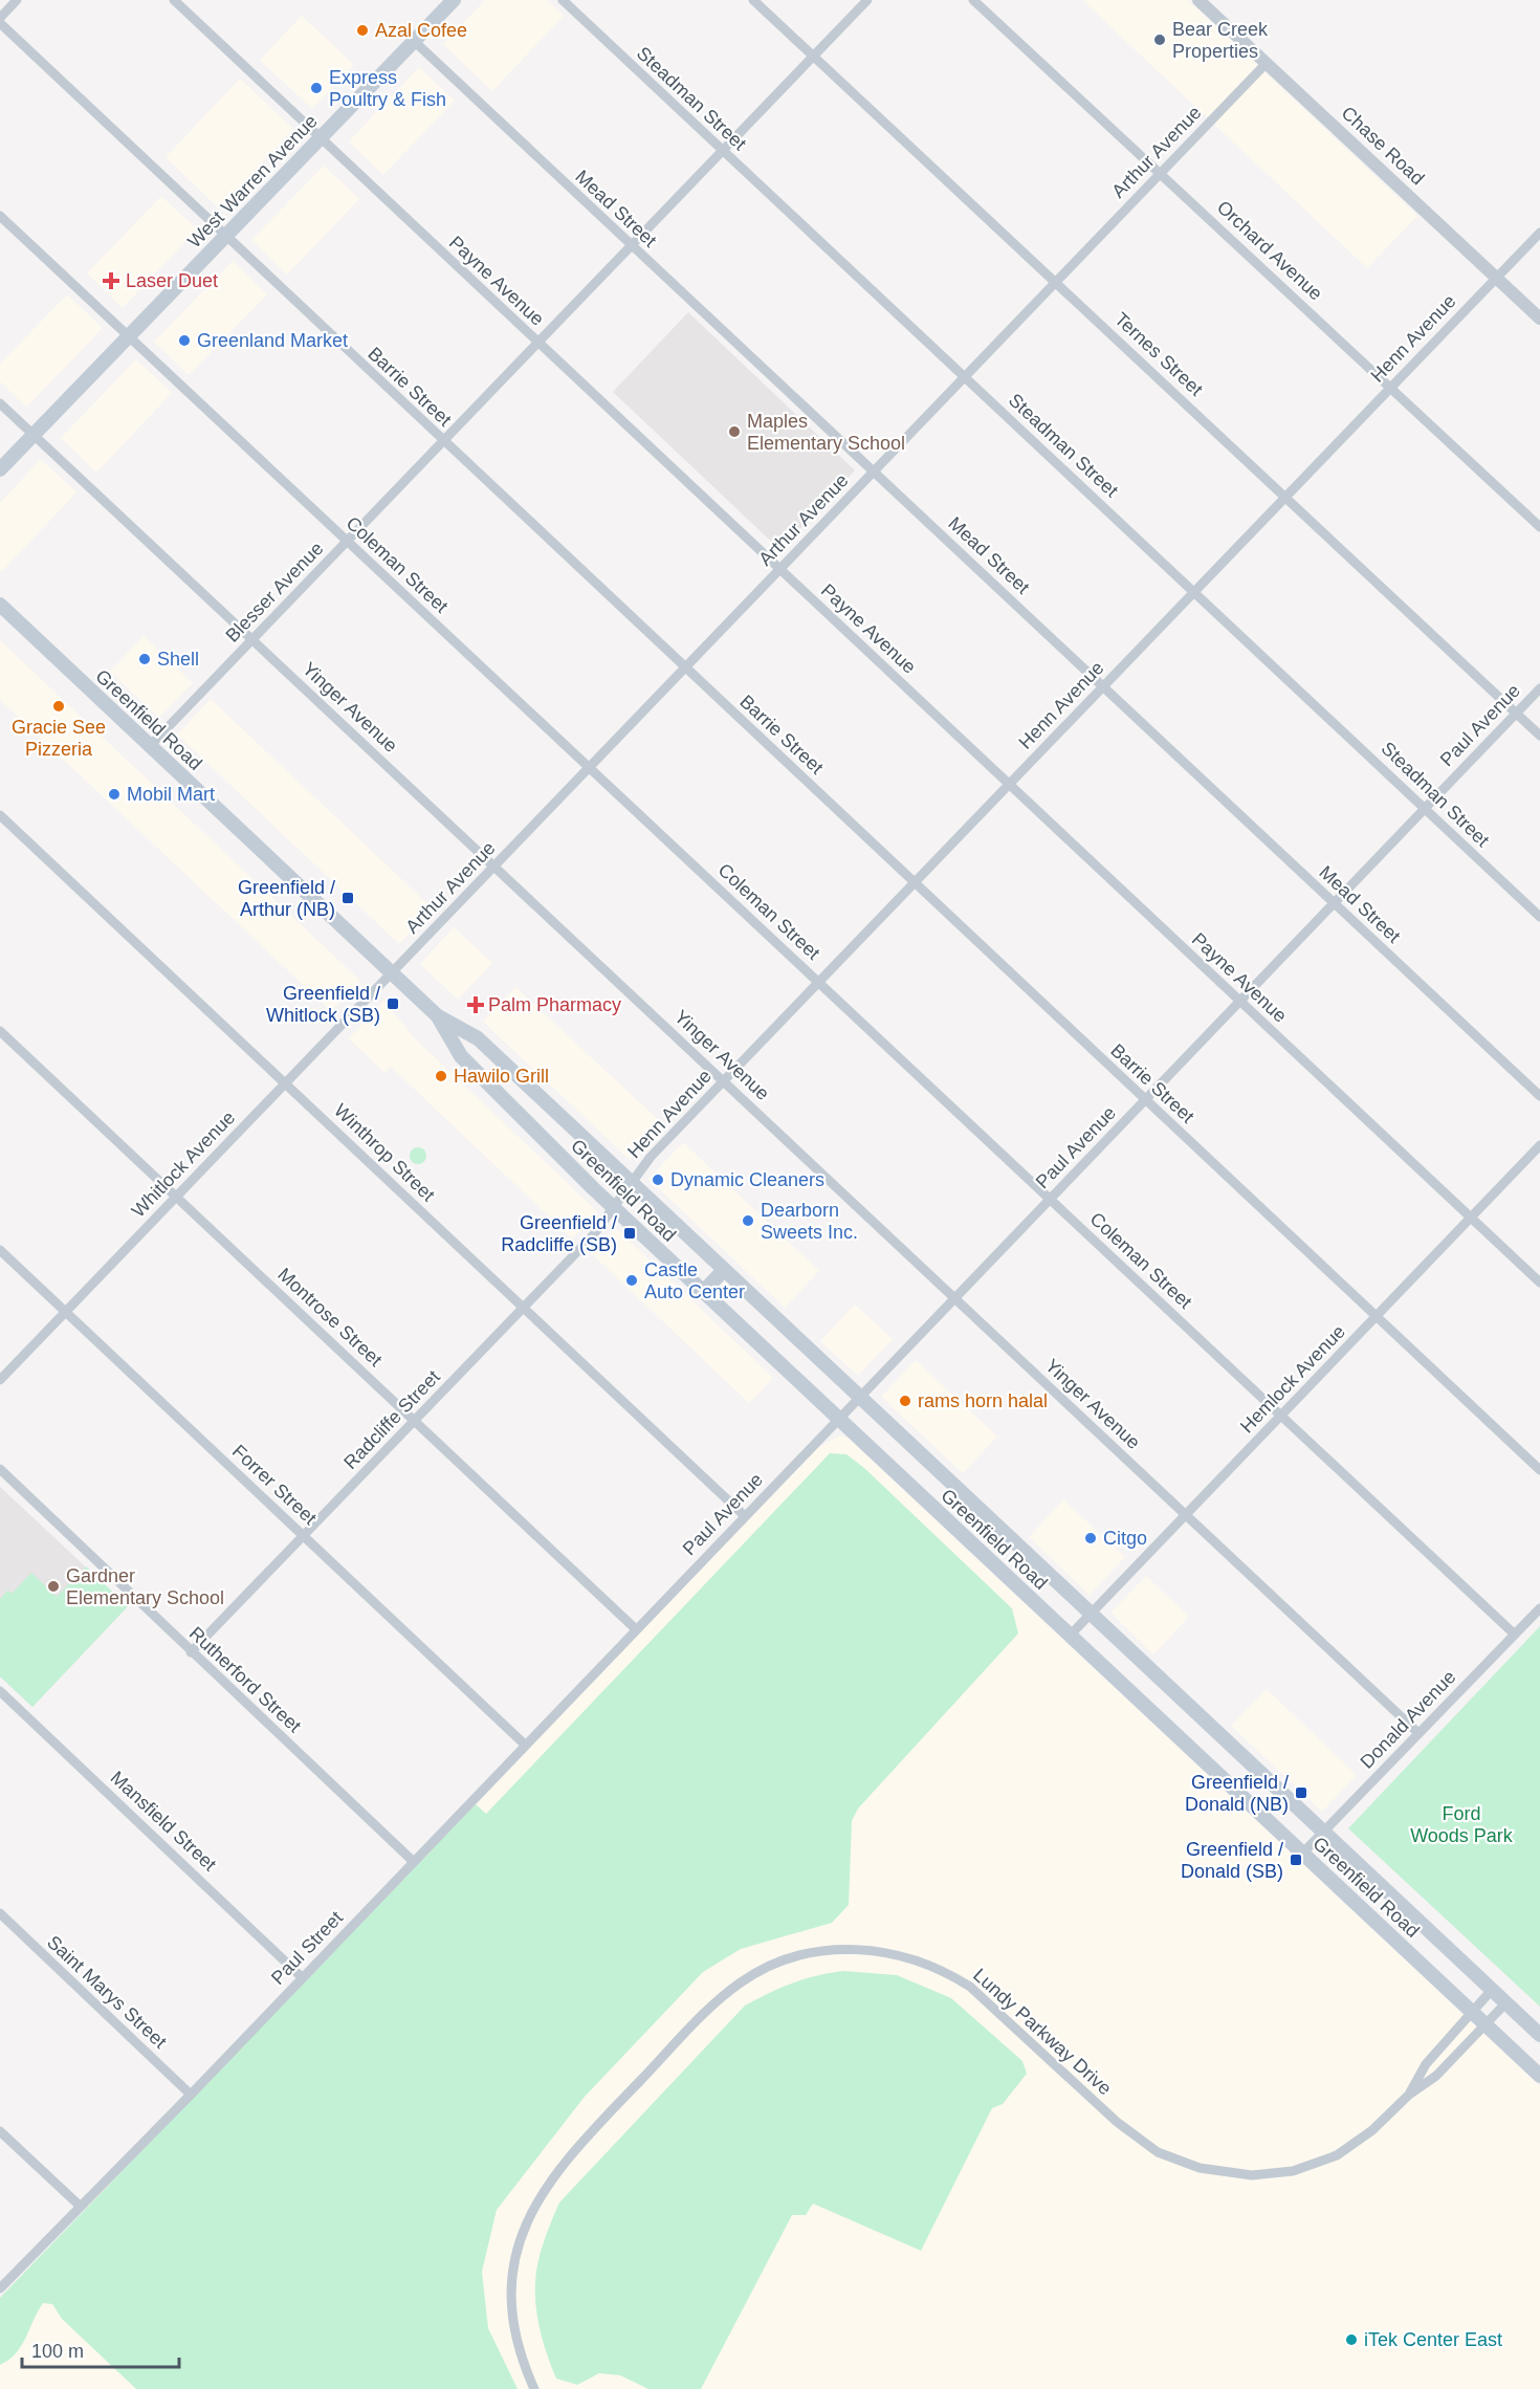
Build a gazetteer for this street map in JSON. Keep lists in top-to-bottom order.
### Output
{
  "streets": {
    "main road": ["West Warren Avenue", "Greenfield Road"],
    "street": [
      "Steadman Street",
      "Chase Road",
      "Arthur Avenue",
      "Mead Street",
      "Orchard Avenue",
      "Payne Avenue",
      "Henn Avenue",
      "Ternes Street",
      "Barrie Street",
      "Coleman Street",
      "Blesser Avenue",
      "Yinger Avenue",
      "Paul Avenue",
      "Winthrop Street",
      "Whitlock Avenue",
      "Montrose Street",
      "Hemlock Avenue",
      "Radcliffe Street",
      "Forrer Street",
      "Rutherford Street",
      "Donald Avenue",
      "Mansfield Street",
      "Paul Street",
      "Saint Marys Street",
      "Lundy Parkway Drive"
    ]
  },
  "crossings": [
    ["Steadman Street", "Arthur Avenue"],
    ["Steadman Street", "Henn Avenue"],
    ["Steadman Street", "Blesser Avenue"],
    ["Steadman Street", "Paul Avenue"],
    ["Chase Road", "Arthur Avenue"],
    ["Chase Road", "Henn Avenue"],
    ["Arthur Avenue", "Mead Street"],
    ["Arthur Avenue", "Orchard Avenue"],
    ["Arthur Avenue", "Payne Avenue"],
    ["Arthur Avenue", "Ternes Street"],
    ["Arthur Avenue", "Barrie Street"],
    ["Arthur Avenue", "Coleman Street"],
    ["Arthur Avenue", "Yinger Avenue"],
    ["Arthur Avenue", "Greenfield Road"],
    ["Arthur Avenue", "Whitlock Avenue"],
    ["West Warren Avenue", "Mead Street"],
    ["West Warren Avenue", "Payne Avenue"],
    ["West Warren Avenue", "Barrie Street"],
    ["West Warren Avenue", "Coleman Street"],
    ["West Warren Avenue", "Yinger Avenue"],
    ["Mead Street", "Henn Avenue"],
    ["Mead Street", "Blesser Avenue"],
    ["Mead Street", "Paul Avenue"],
    ["Orchard Avenue", "Henn Avenue"],
    ["Payne Avenue", "Henn Avenue"],
    ["Payne Avenue", "Blesser Avenue"],
    ["Payne Avenue", "Paul Avenue"],
    ["Payne Avenue", "Hemlock Avenue"],
    ["Henn Avenue", "Ternes Street"],
    ["Henn Avenue", "Barrie Street"],
    ["Henn Avenue", "Coleman Street"],
    ["Henn Avenue", "Yinger Avenue"],
    ["Henn Avenue", "Greenfield Road"],
    ["Henn Avenue", "Radcliffe Street"],
    ["Ternes Street", "Blesser Avenue"],
    ["Ternes Street", "Paul Avenue"],
    ["Barrie Street", "Blesser Avenue"],
    ["Barrie Street", "Paul Avenue"],
    ["Barrie Street", "Hemlock Avenue"],
    ["Coleman Street", "Blesser Avenue"],
    ["Coleman Street", "Paul Avenue"],
    ["Coleman Street", "Hemlock Avenue"],
    ["Coleman Street", "Donald Avenue"],
    ["Blesser Avenue", "Yinger Avenue"],
    ["Blesser Avenue", "Greenfield Road"],
    ["Yinger Avenue", "Paul Avenue"],
    ["Yinger Avenue", "Hemlock Avenue"],
    ["Yinger Avenue", "Donald Avenue"],
    ["Greenfield Road", "Paul Avenue"],
    ["Greenfield Road", "Whitlock Avenue"],
    ["Greenfield Road", "Hemlock Avenue"],
    ["Greenfield Road", "Radcliffe Street"],
    ["Greenfield Road", "Donald Avenue"],
    ["Greenfield Road", "Lundy Parkway Drive"],
    ["Paul Avenue", "Winthrop Street"],
    ["Paul Avenue", "Montrose Street"],
    ["Paul Avenue", "Paul Street"],
    ["Winthrop Street", "Whitlock Avenue"],
    ["Winthrop Street", "Radcliffe Street"],
    ["Whitlock Avenue", "Montrose Street"],
    ["Whitlock Avenue", "Forrer Street"],
    ["Montrose Street", "Radcliffe Street"],
    ["Montrose Street", "Paul Street"],
    ["Radcliffe Street", "Forrer Street"],
    ["Radcliffe Street", "Rutherford Street"],
    ["Forrer Street", "Paul Street"],
    ["Rutherford Street", "Paul Street"],
    ["Mansfield Street", "Paul Street"],
    ["Paul Street", "Saint Marys Street"]
  ],
  "parks": ["Ford Woods Park"],
  "places": {
    "other": [
      "Azal Cofee",
      "Bear Creek Properties",
      "Express Poultry & Fish",
      "Greenland Market",
      "Maples Elementary School",
      "Shell",
      "Gracie See Pizzeria",
      "Mobil Mart",
      "Hawilo Grill",
      "Dynamic Cleaners",
      "Dearborn Sweets Inc.",
      "Castle Auto Center",
      "rams horn halal",
      "Citgo",
      "Gardner Elementary School",
      "iTek Center East"
    ],
    "health": ["Laser Duet", "Palm Pharmacy"],
    "transit": [
      "Greenfield / Arthur (NB)",
      "Greenfield / Whitlock (SB)",
      "Greenfield / Radcliffe (SB)",
      "Greenfield / Donald (NB)",
      "Greenfield / Donald (SB)"
    ]
  },
  "scale_bar": "100 m"
}
